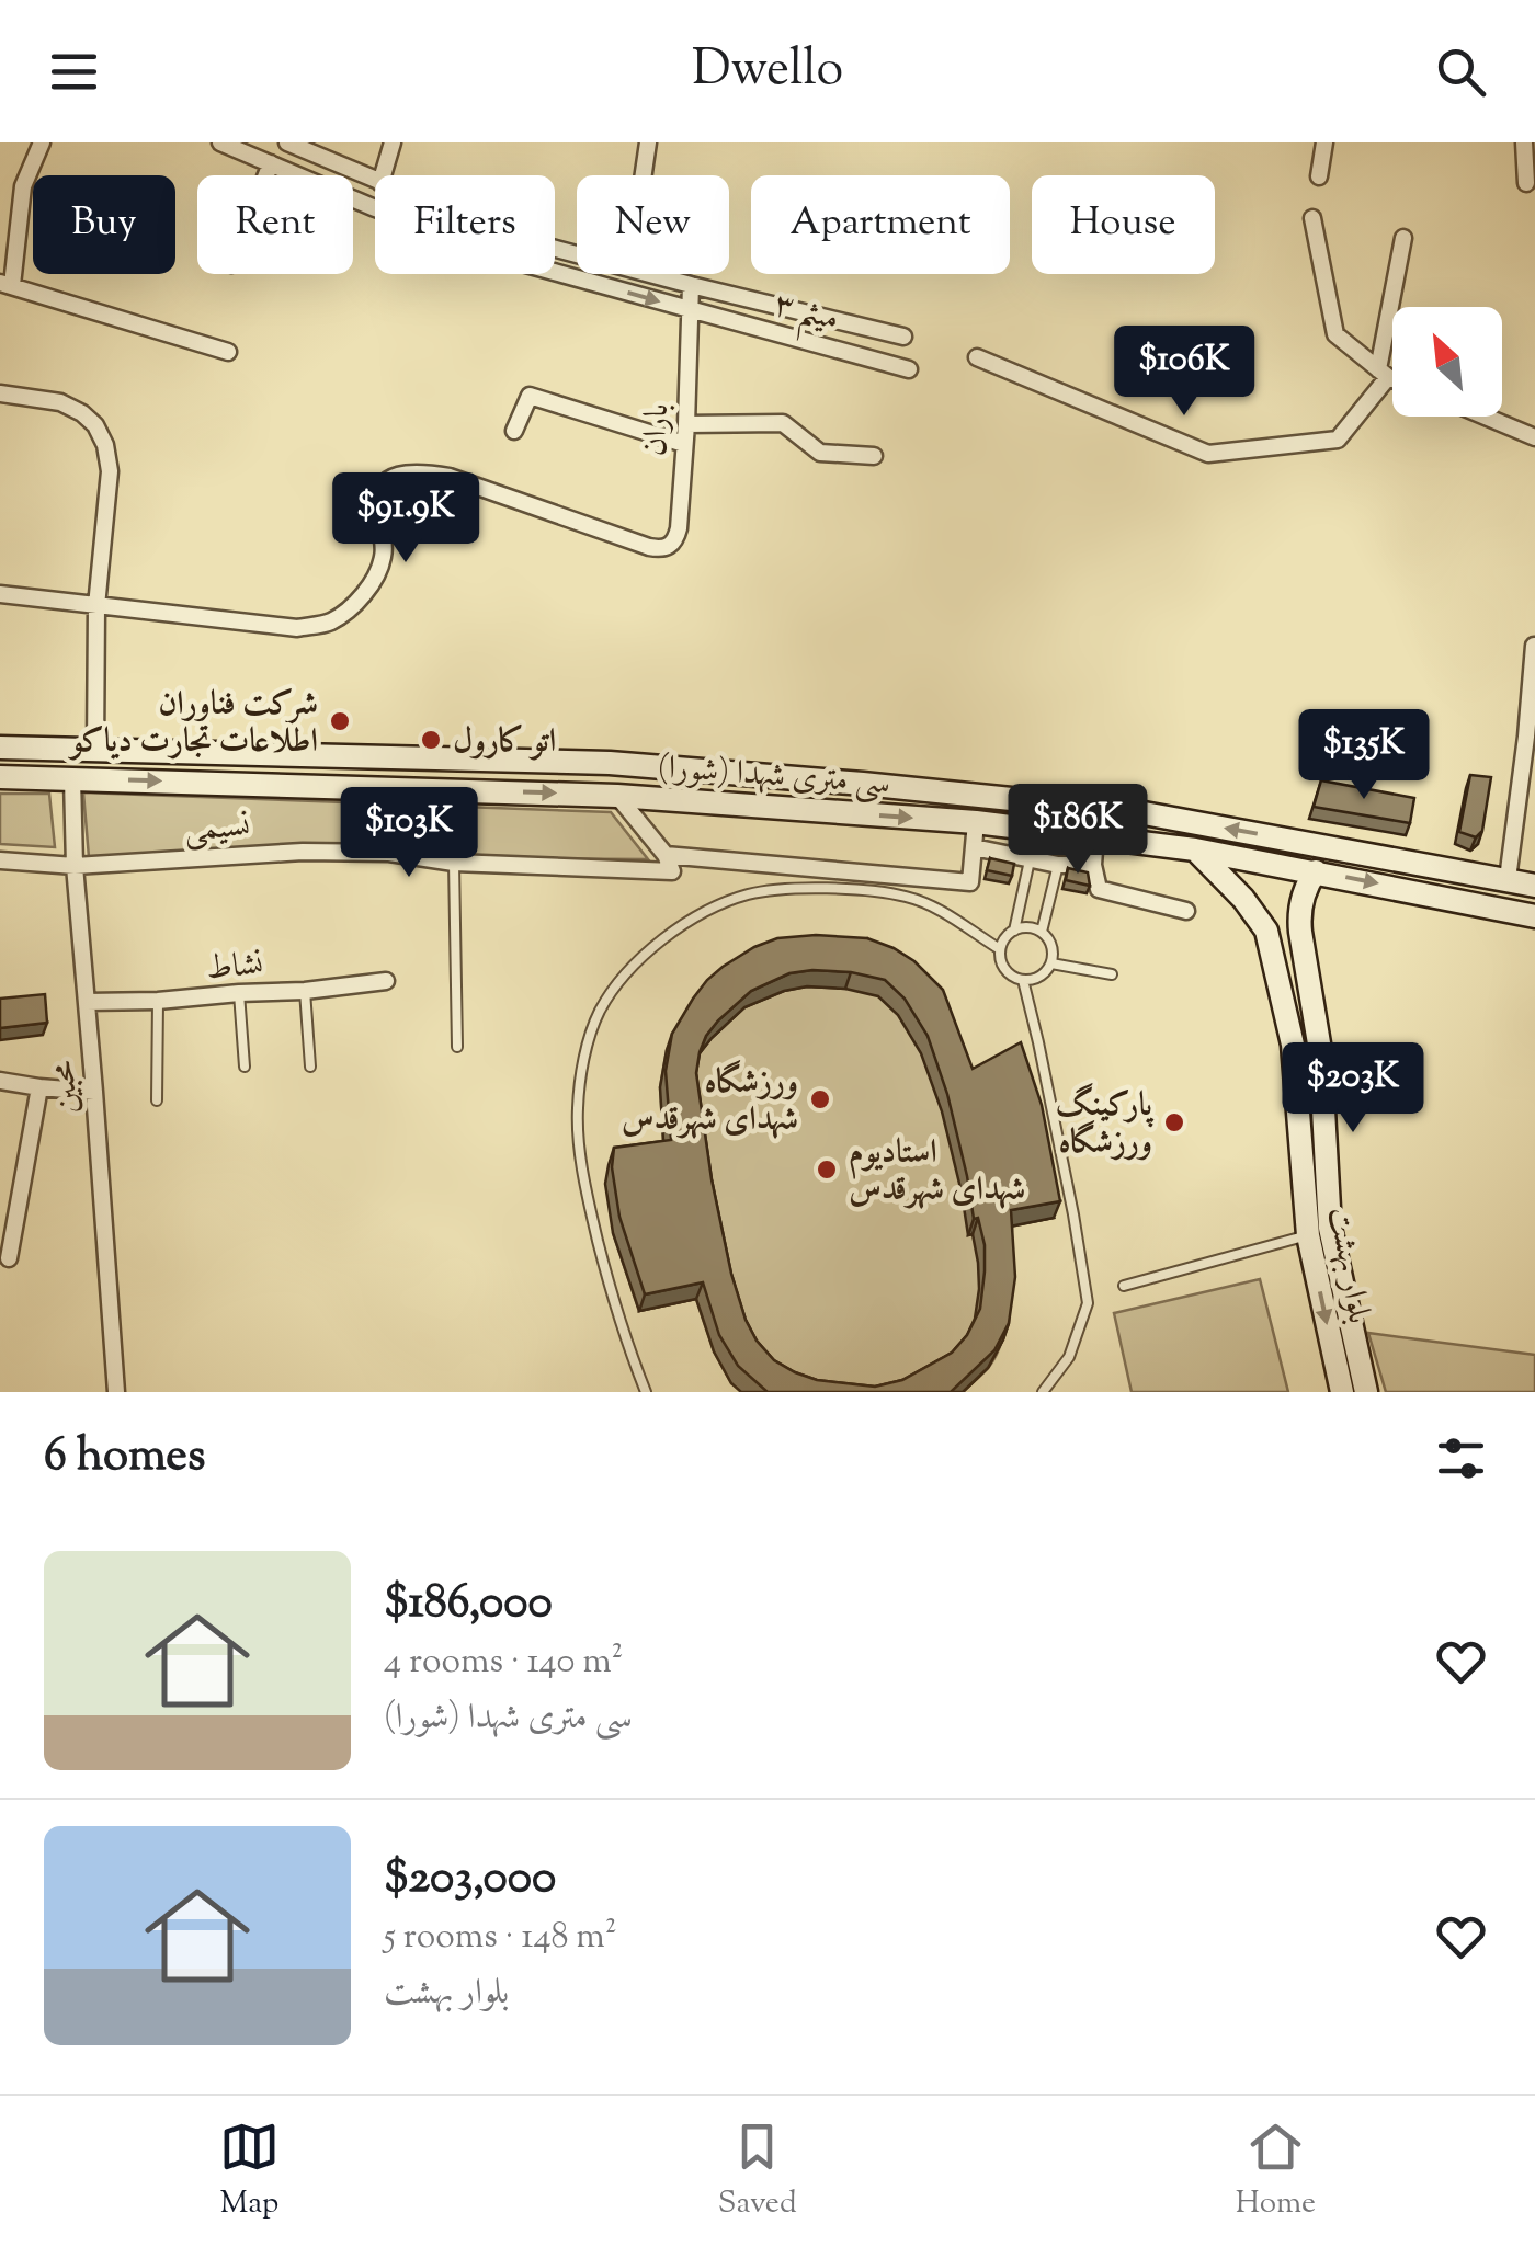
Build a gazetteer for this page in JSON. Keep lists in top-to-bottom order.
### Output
{
  "streets": {
    "main road": ["سی متری شهدا (شورا)", "بلوار بهشت"],
    "street": [
      "میثم ۳",
      "باران",
      "نسیمی",
      "نشاط",
      "محبین"
    ]
  },
  "crossings": [
    ["میثم ۳", "باران"],
    ["سی متری شهدا (شورا)", "محبین"],
    ["سی متری شهدا (شورا)", "بلوار بهشت"],
    ["نسیمی", "محبین"],
    ["نشاط", "محبین"]
  ],
  "places": [
    "شرکت فناوران اطلاعات تجارت دیاکو",
    "اتو کارول",
    "ورزشگاه شهدای شهرقدس",
    "پارکینگ ورزشگاه",
    "استادیوم شهدای شهرقدس"
  ],
  "north": "top left",
  "page": {
    "header": "Dwello",
    "chip": [
      "Buy",
      "Rent",
      "Filters",
      "New",
      "Apartment",
      "House"
    ],
    "price": [
      "$106K",
      "$91.9K",
      "$135K",
      "$186K",
      "$103K",
      "$203K"
    ],
    "heading": "6 homes",
    "list": [
      {
        "name": "$186,000",
        "note": "4 rooms · 140 m² · سی متری شهدا (شورا)"
      },
      {
        "name": "$203,000",
        "note": "5 rooms · 148 m² · بلوار بهشت"
      }
    ],
    "tabs": ["Map", "Saved", "Home"]
  }
}
